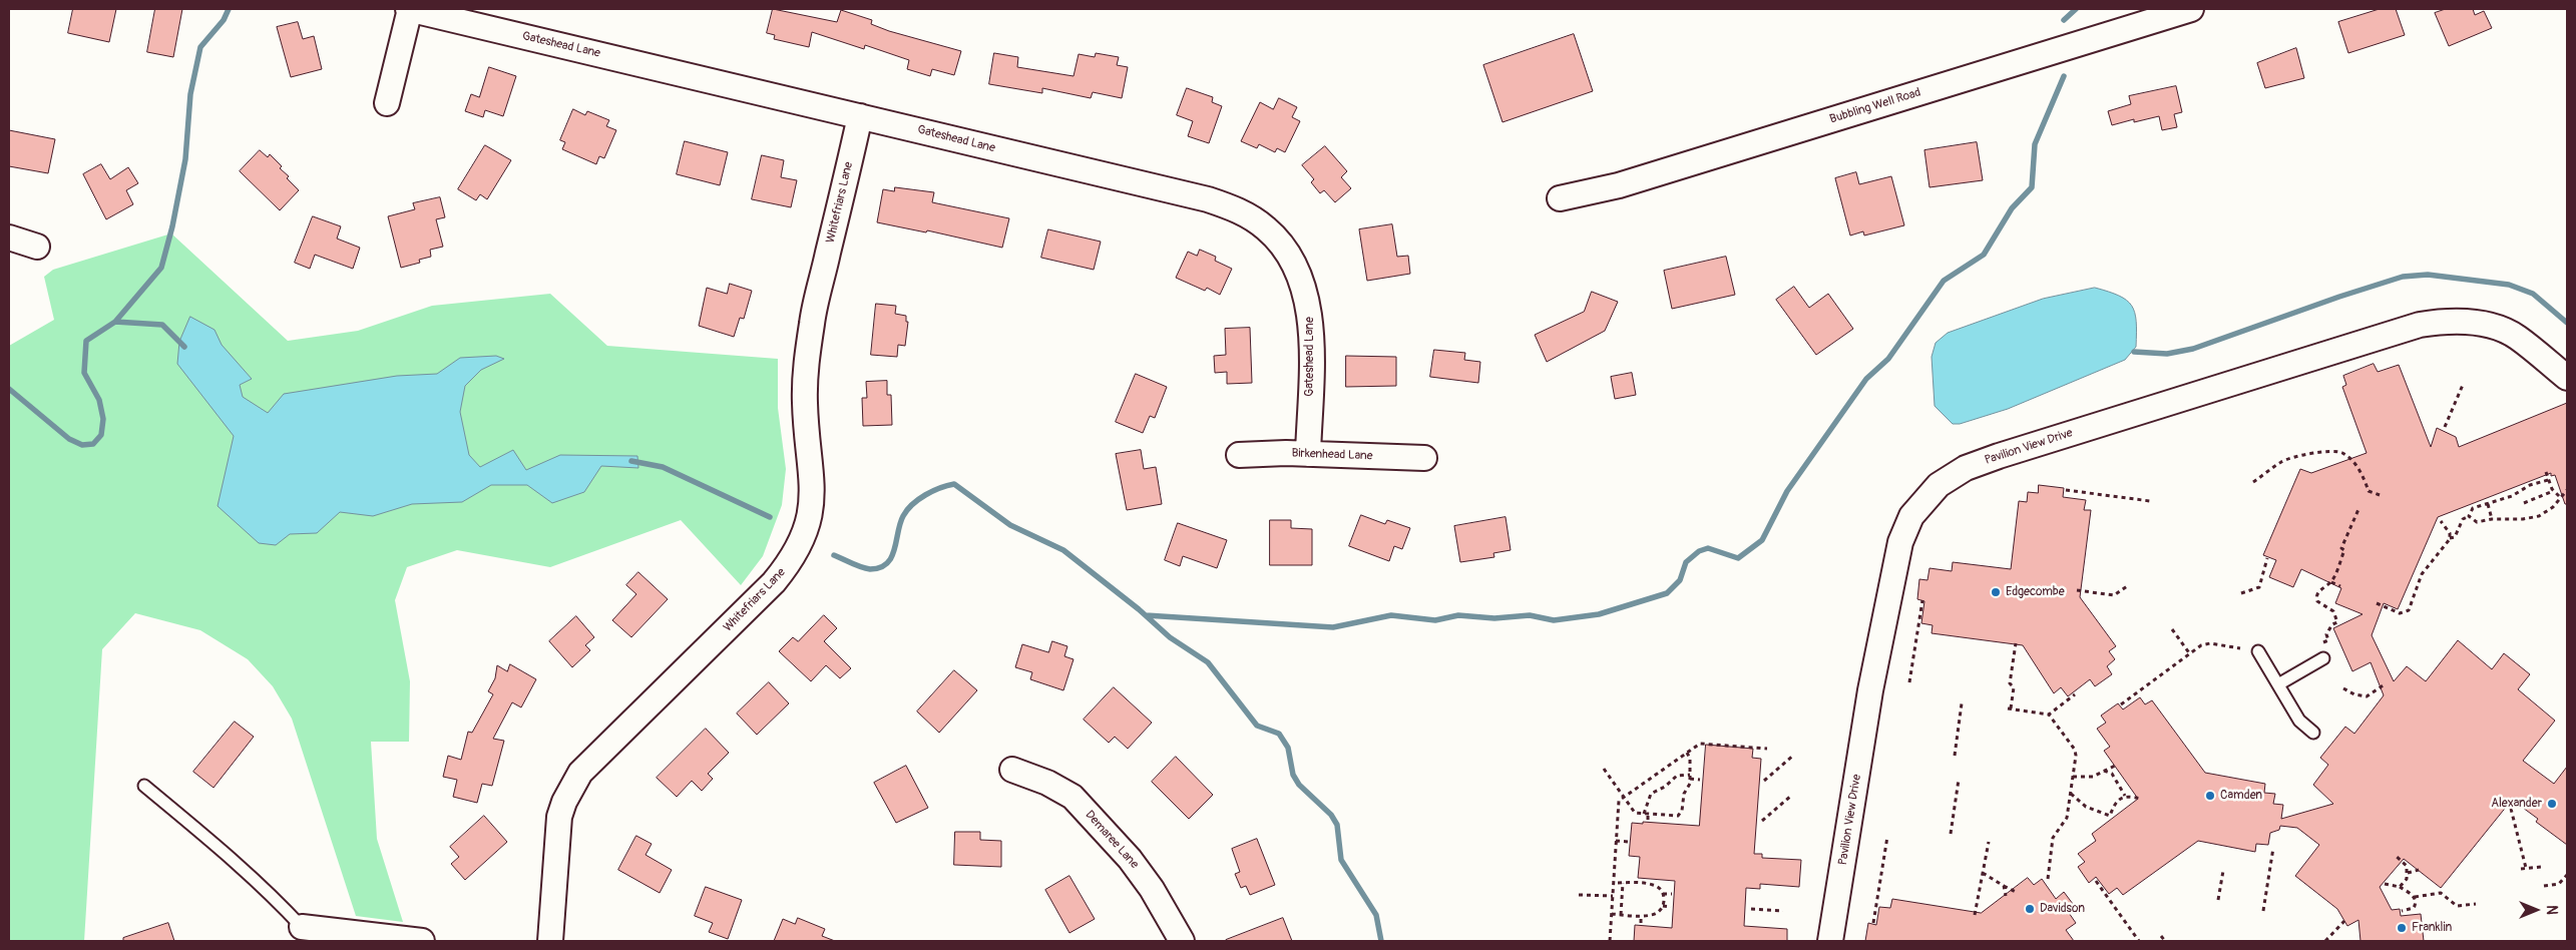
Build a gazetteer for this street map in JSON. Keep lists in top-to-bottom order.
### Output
{
  "streets": {
    "street": [
      "Gateshead Lane",
      "Bubbling Well Road",
      "Whitefriars Lane",
      "Pavilion View Drive",
      "Birkenhead Lane",
      "Demaree Lane"
    ]
  },
  "crossings": [
    ["Gateshead Lane", "Whitefriars Lane"],
    ["Gateshead Lane", "Birkenhead Lane"]
  ],
  "places": [
    "Edgecombe",
    "Camden",
    "Alexander",
    "Davidson",
    "Franklin"
  ],
  "north": "right"
}
